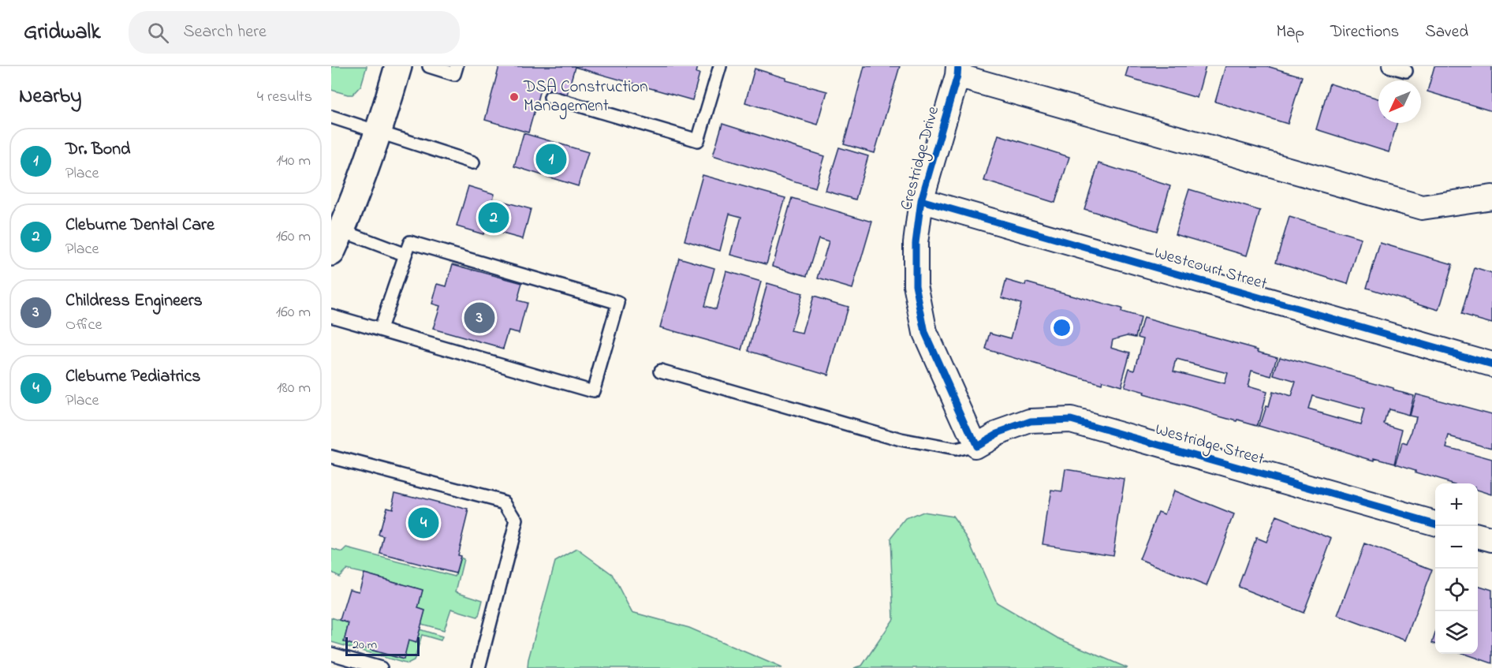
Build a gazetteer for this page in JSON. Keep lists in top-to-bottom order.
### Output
{
  "streets": {
    "street": ["Crestridge Drive", "Westcourt Street", "Westridge Street"]
  },
  "crossings": [
    ["Crestridge Drive", "Westcourt Street"],
    ["Crestridge Drive", "Westridge Street"]
  ],
  "places": ["DSA Construction Management"],
  "scale_bar": "20 m",
  "north": "bottom left",
  "page": {
    "header": "Gridwalk",
    "search": "Search here",
    "nav": ["Map", "Directions", "Saved"],
    "heading": ["Nearby", "4 results"],
    "list": [
      {
        "mark": "1",
        "name": "Dr. Bond",
        "note": "Place",
        "value": "140 m"
      },
      {
        "mark": "2",
        "name": "Cleburne Dental Care",
        "note": "Place",
        "value": "160 m"
      },
      {
        "mark": "3",
        "name": "Childress Engineers",
        "note": "Office",
        "value": "160 m"
      },
      {
        "mark": "4",
        "name": "Cleburne Pediatrics",
        "note": "Place",
        "value": "180 m"
      }
    ],
    "pins": [
      "1",
      "2",
      "3",
      "4"
    ],
    "map_buttons": ["+", "−"],
    "scale": "20 m"
  }
}
